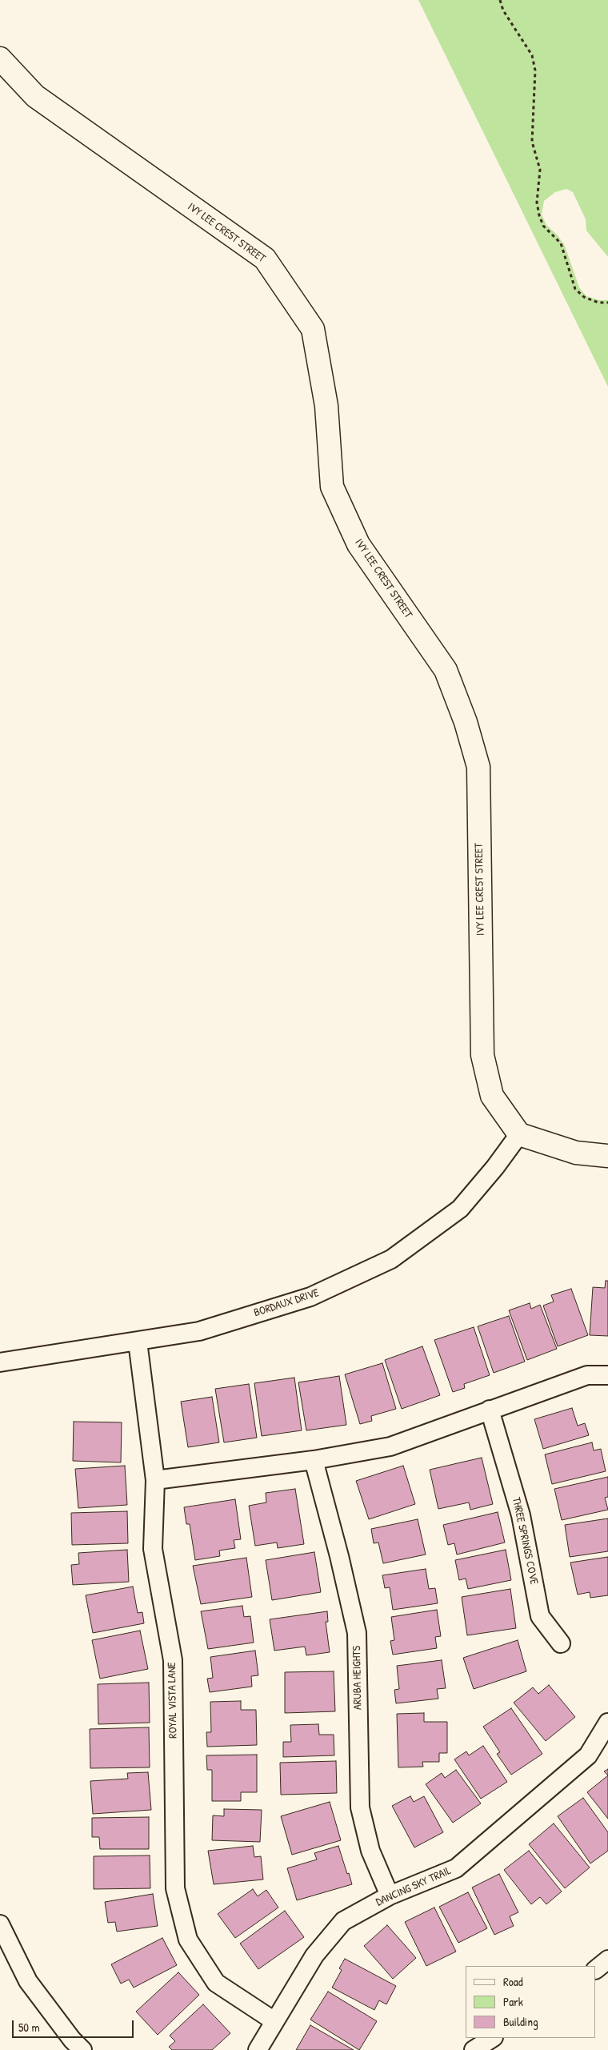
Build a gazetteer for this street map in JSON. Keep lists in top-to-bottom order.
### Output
{
  "streets": {
    "street": [
      "IVY LEE CREST STREET",
      "BORDAUX DRIVE",
      "THREE SPRINGS COVE",
      "ARUBA HEIGHTS",
      "ROYAL VISTA LANE",
      "DANCING SKY TRAIL"
    ]
  },
  "crossings": [
    ["IVY LEE CREST STREET", "BORDAUX DRIVE"],
    ["BORDAUX DRIVE", "ROYAL VISTA LANE"],
    ["ARUBA HEIGHTS", "DANCING SKY TRAIL"],
    ["ROYAL VISTA LANE", "DANCING SKY TRAIL"]
  ],
  "legend": ["Road", "Park", "Building"],
  "scale_bar": "50 m"
}
